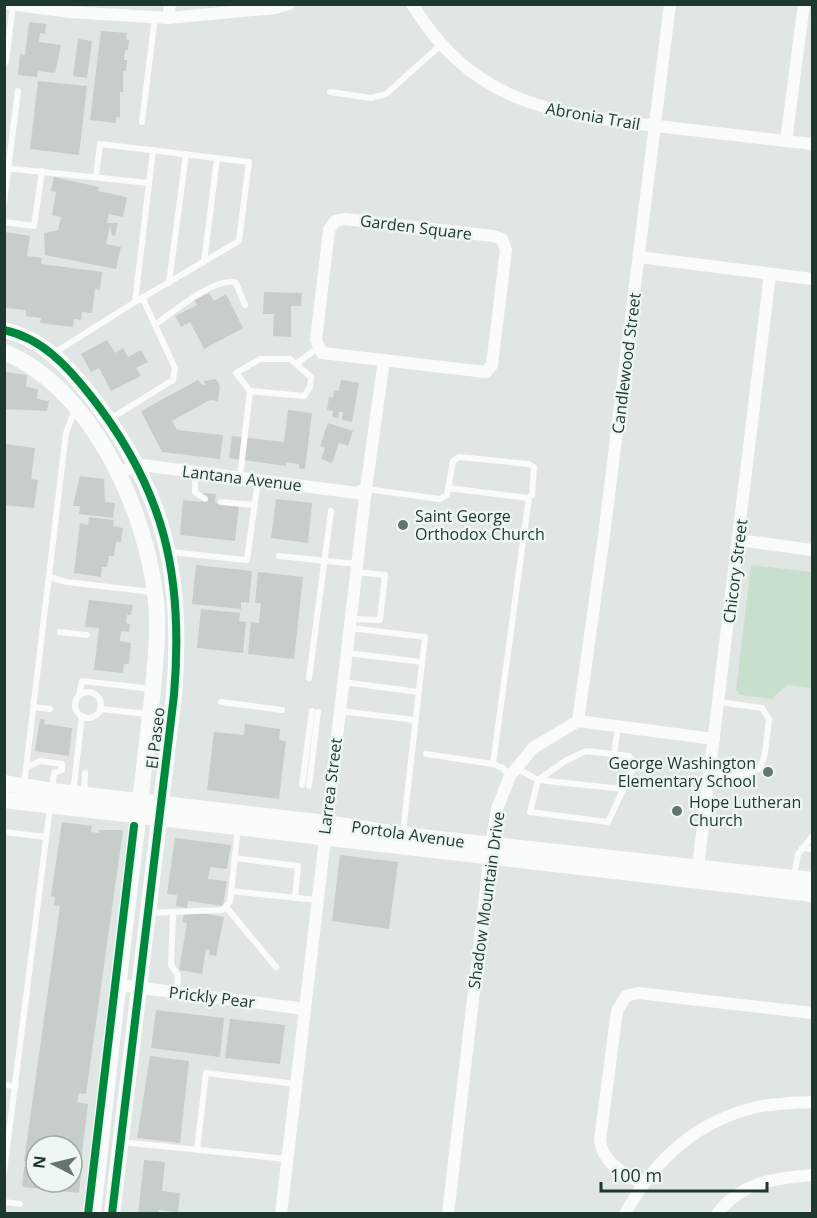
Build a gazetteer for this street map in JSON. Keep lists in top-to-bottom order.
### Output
{
  "streets": {
    "street": [
      "Abronia Trail",
      "Garden Square",
      "Candlewood Street",
      "Lantana Avenue",
      "Chicory Street",
      "El Paseo",
      "Larrea Street",
      "Portola Avenue",
      "Shadow Mountain Drive",
      "Prickly Pear"
    ]
  },
  "crossings": [
    ["Abronia Trail", "Candlewood Street"],
    ["Garden Square", "Larrea Street"],
    ["Candlewood Street", "Shadow Mountain Drive"],
    ["Lantana Avenue", "El Paseo"],
    ["Lantana Avenue", "Larrea Street"],
    ["Chicory Street", "Portola Avenue"],
    ["El Paseo", "Portola Avenue"],
    ["El Paseo", "Prickly Pear"],
    ["Larrea Street", "Portola Avenue"],
    ["Larrea Street", "Prickly Pear"],
    ["Portola Avenue", "Shadow Mountain Drive"]
  ],
  "places": ["Saint George Orthodox Church", "George Washington Elementary School", "Hope Lutheran Church"],
  "scale_bar": "100 m",
  "north": "left"
}
